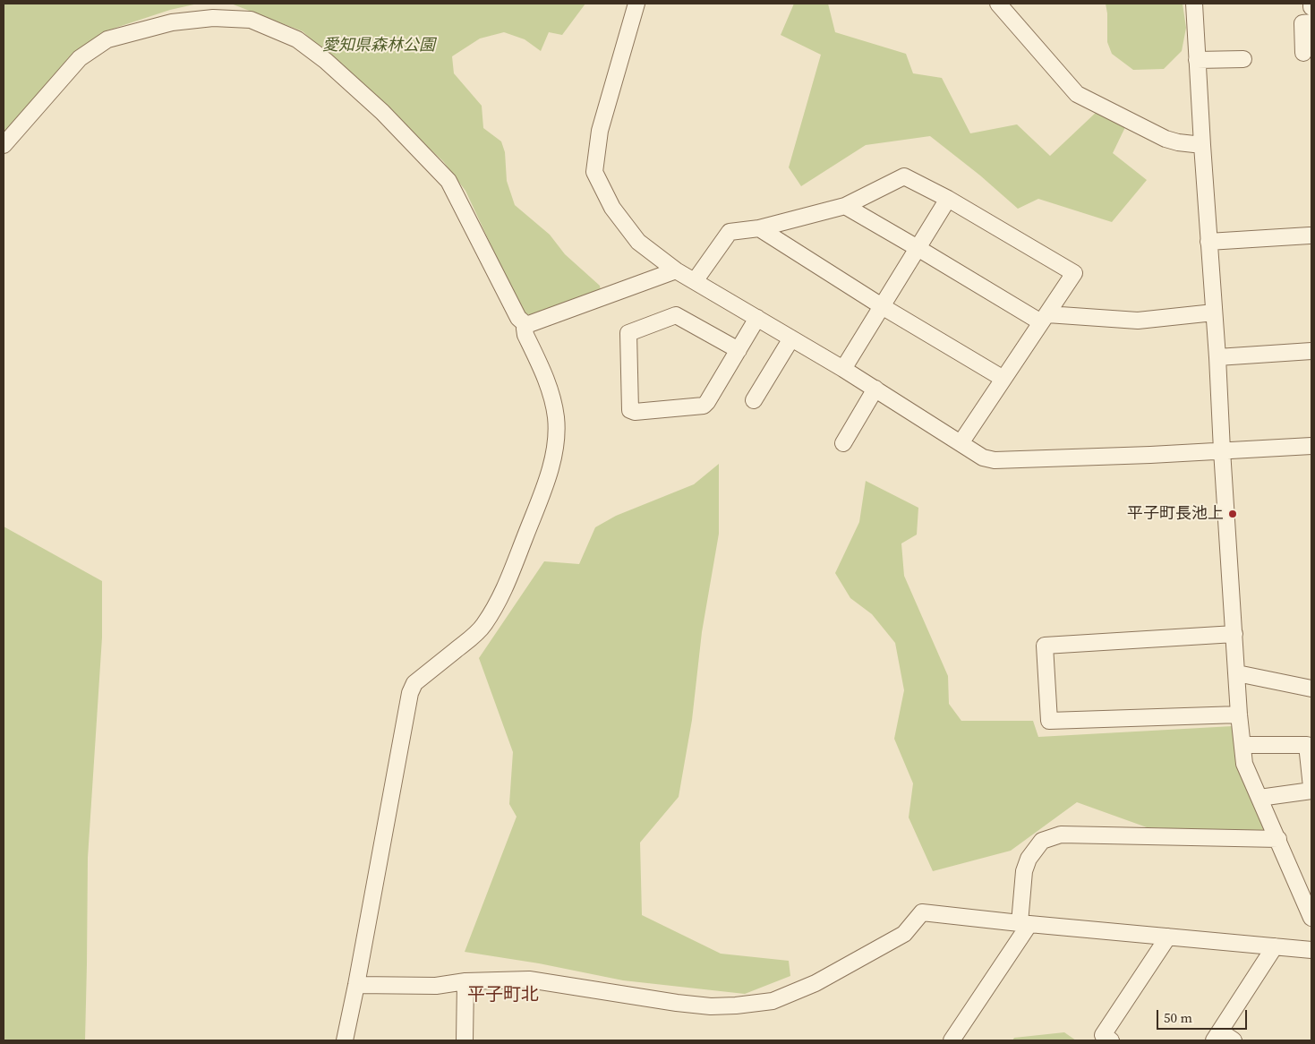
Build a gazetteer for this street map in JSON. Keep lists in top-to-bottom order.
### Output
{
  "districts": ["平子町北"],
  "parks": ["愛知県森林公園"],
  "places": ["平子町長池上"],
  "scale_bar": "50 m"
}
